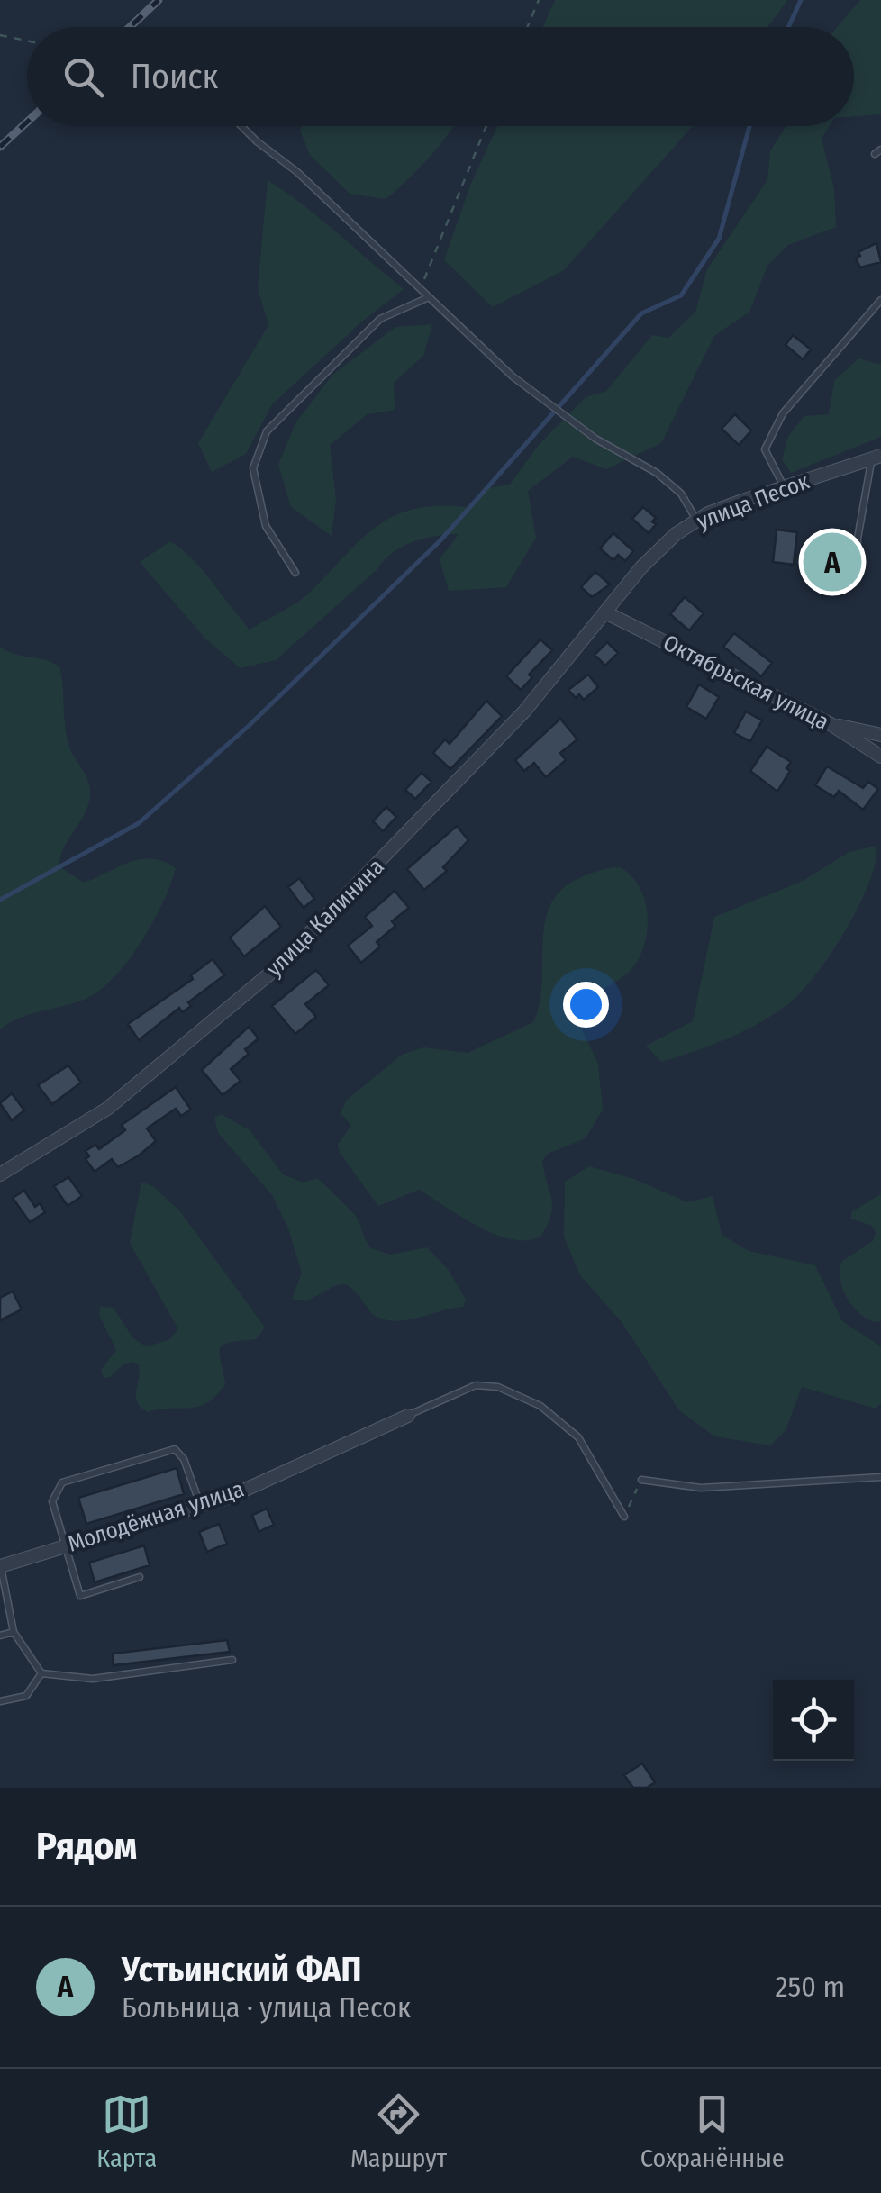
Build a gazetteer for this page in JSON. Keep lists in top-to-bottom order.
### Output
{
  "streets": {
    "street": [
      "улица Песок",
      "Октябрьская улица",
      "улица Калинина",
      "Молодёжная улица"
    ]
  },
  "crossings": [
    ["улица Песок", "Октябрьская улица"],
    ["улица Песок", "улица Калинина"],
    ["Октябрьская улица", "улица Калинина"]
  ],
  "page": {
    "search": "Поиск",
    "pins": "A",
    "heading": "Рядом",
    "list": [
      {
        "mark": "A",
        "name": "Устьинский ФАП",
        "note": "Больница · улица Песок",
        "value": "250 m"
      }
    ],
    "nav": ["Карта", "Маршрут", "Сохранённые"]
  }
}
